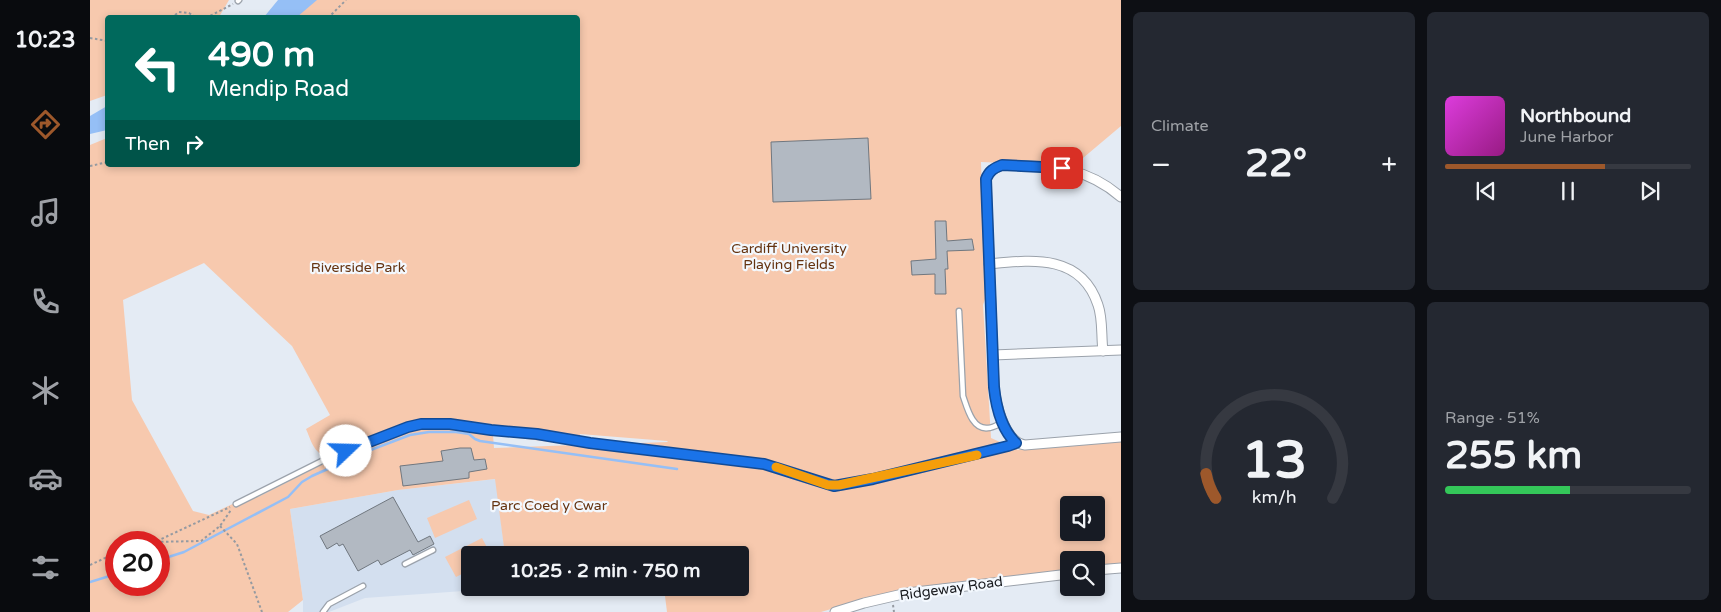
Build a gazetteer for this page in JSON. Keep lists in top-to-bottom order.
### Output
{
  "streets": {
    "street": ["Ridgeway Road"]
  },
  "parks": ["Cardiff University Playing Fields", "Riverside Park", "Parc Coed y Cwar"],
  "page": {
    "tabs": "10:23",
    "tile": [
      "Climate",
      ["Range · 51%", "255 km"]
    ],
    "turn": ["490 m", "Mendip Road"],
    "song": ["Northbound", "June Harbor"],
    "then": "Then",
    "heat": ["−", "22°", "+"],
    "limit": "20",
    "trip": "10:25 · 2 min · 750 m",
    "gauge": ["13", "km/h"]
  }
}
